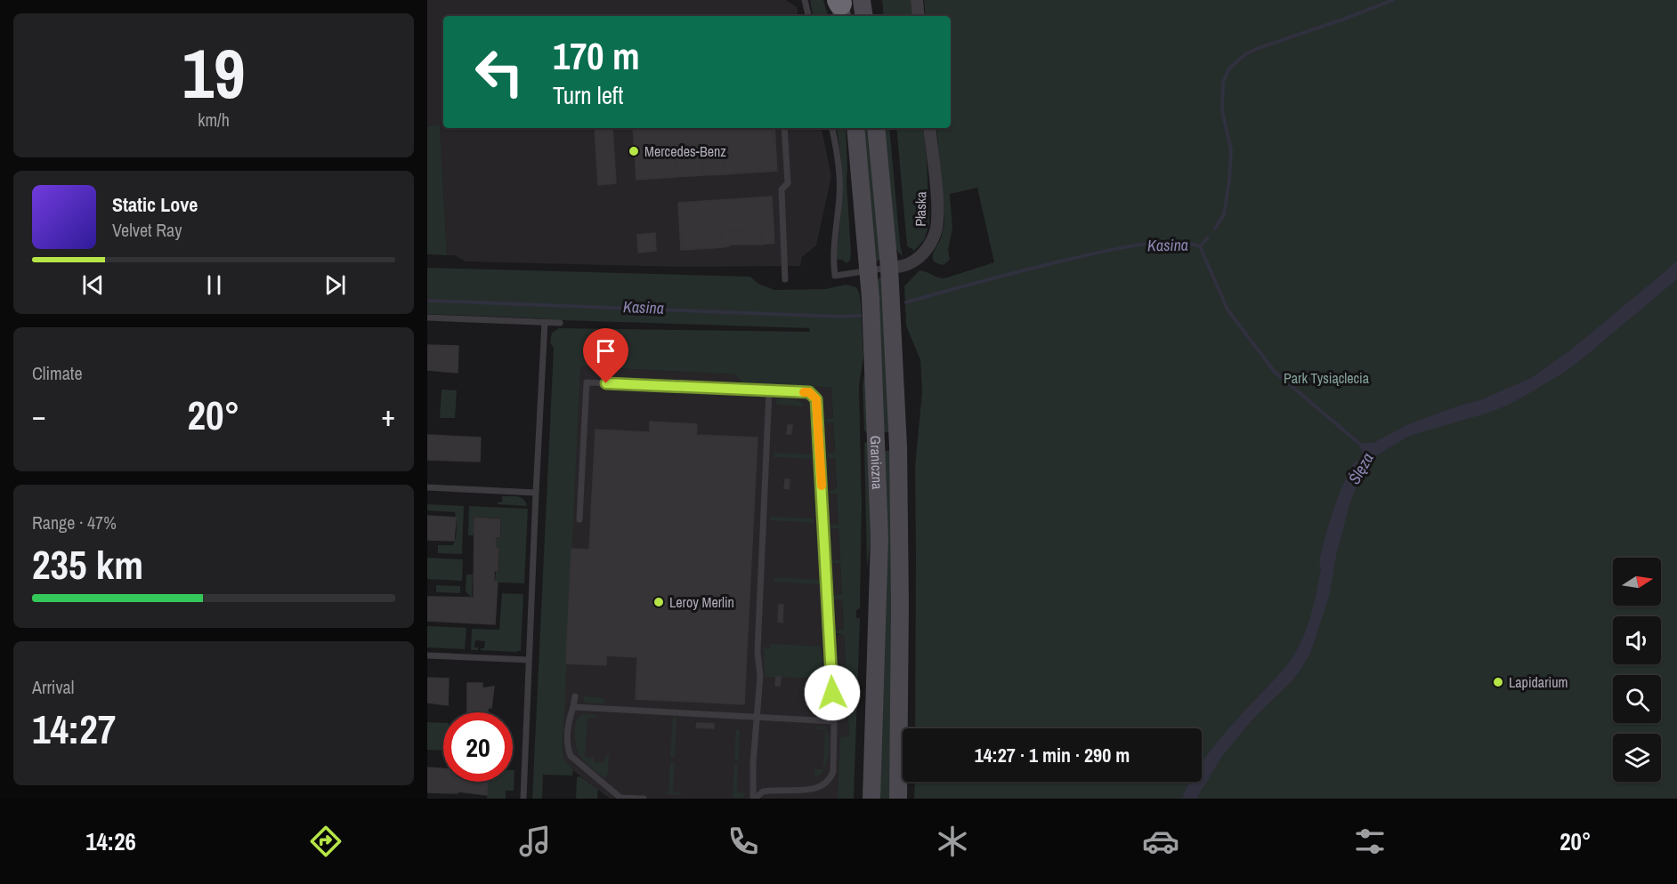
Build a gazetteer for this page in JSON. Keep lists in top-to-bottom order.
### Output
{
  "streets": {
    "main road": ["Graniczna"],
    "street": ["Płaska"]
  },
  "crossings": [
    ["Płaska", "Graniczna"]
  ],
  "water": ["Kasina", "Ślęza"],
  "parks": ["Park Tysiąclecia"],
  "places": ["Mercedes-Benz", "Leroy Merlin", "Lapidarium"],
  "north": "right",
  "page": {
    "tile": [
      ["19", "km/h"],
      "Climate",
      ["Range · 47%", "235 km"],
      ["Arrival", "14:27"]
    ],
    "turn": ["170 m", "Turn left"],
    "song": ["Static Love", "Velvet Ray"],
    "heat": ["−", "20°", "+"],
    "limit": "20",
    "trip": "14:27 · 1 min · 290 m",
    "tabs": ["14:26", "20°"]
  }
}
